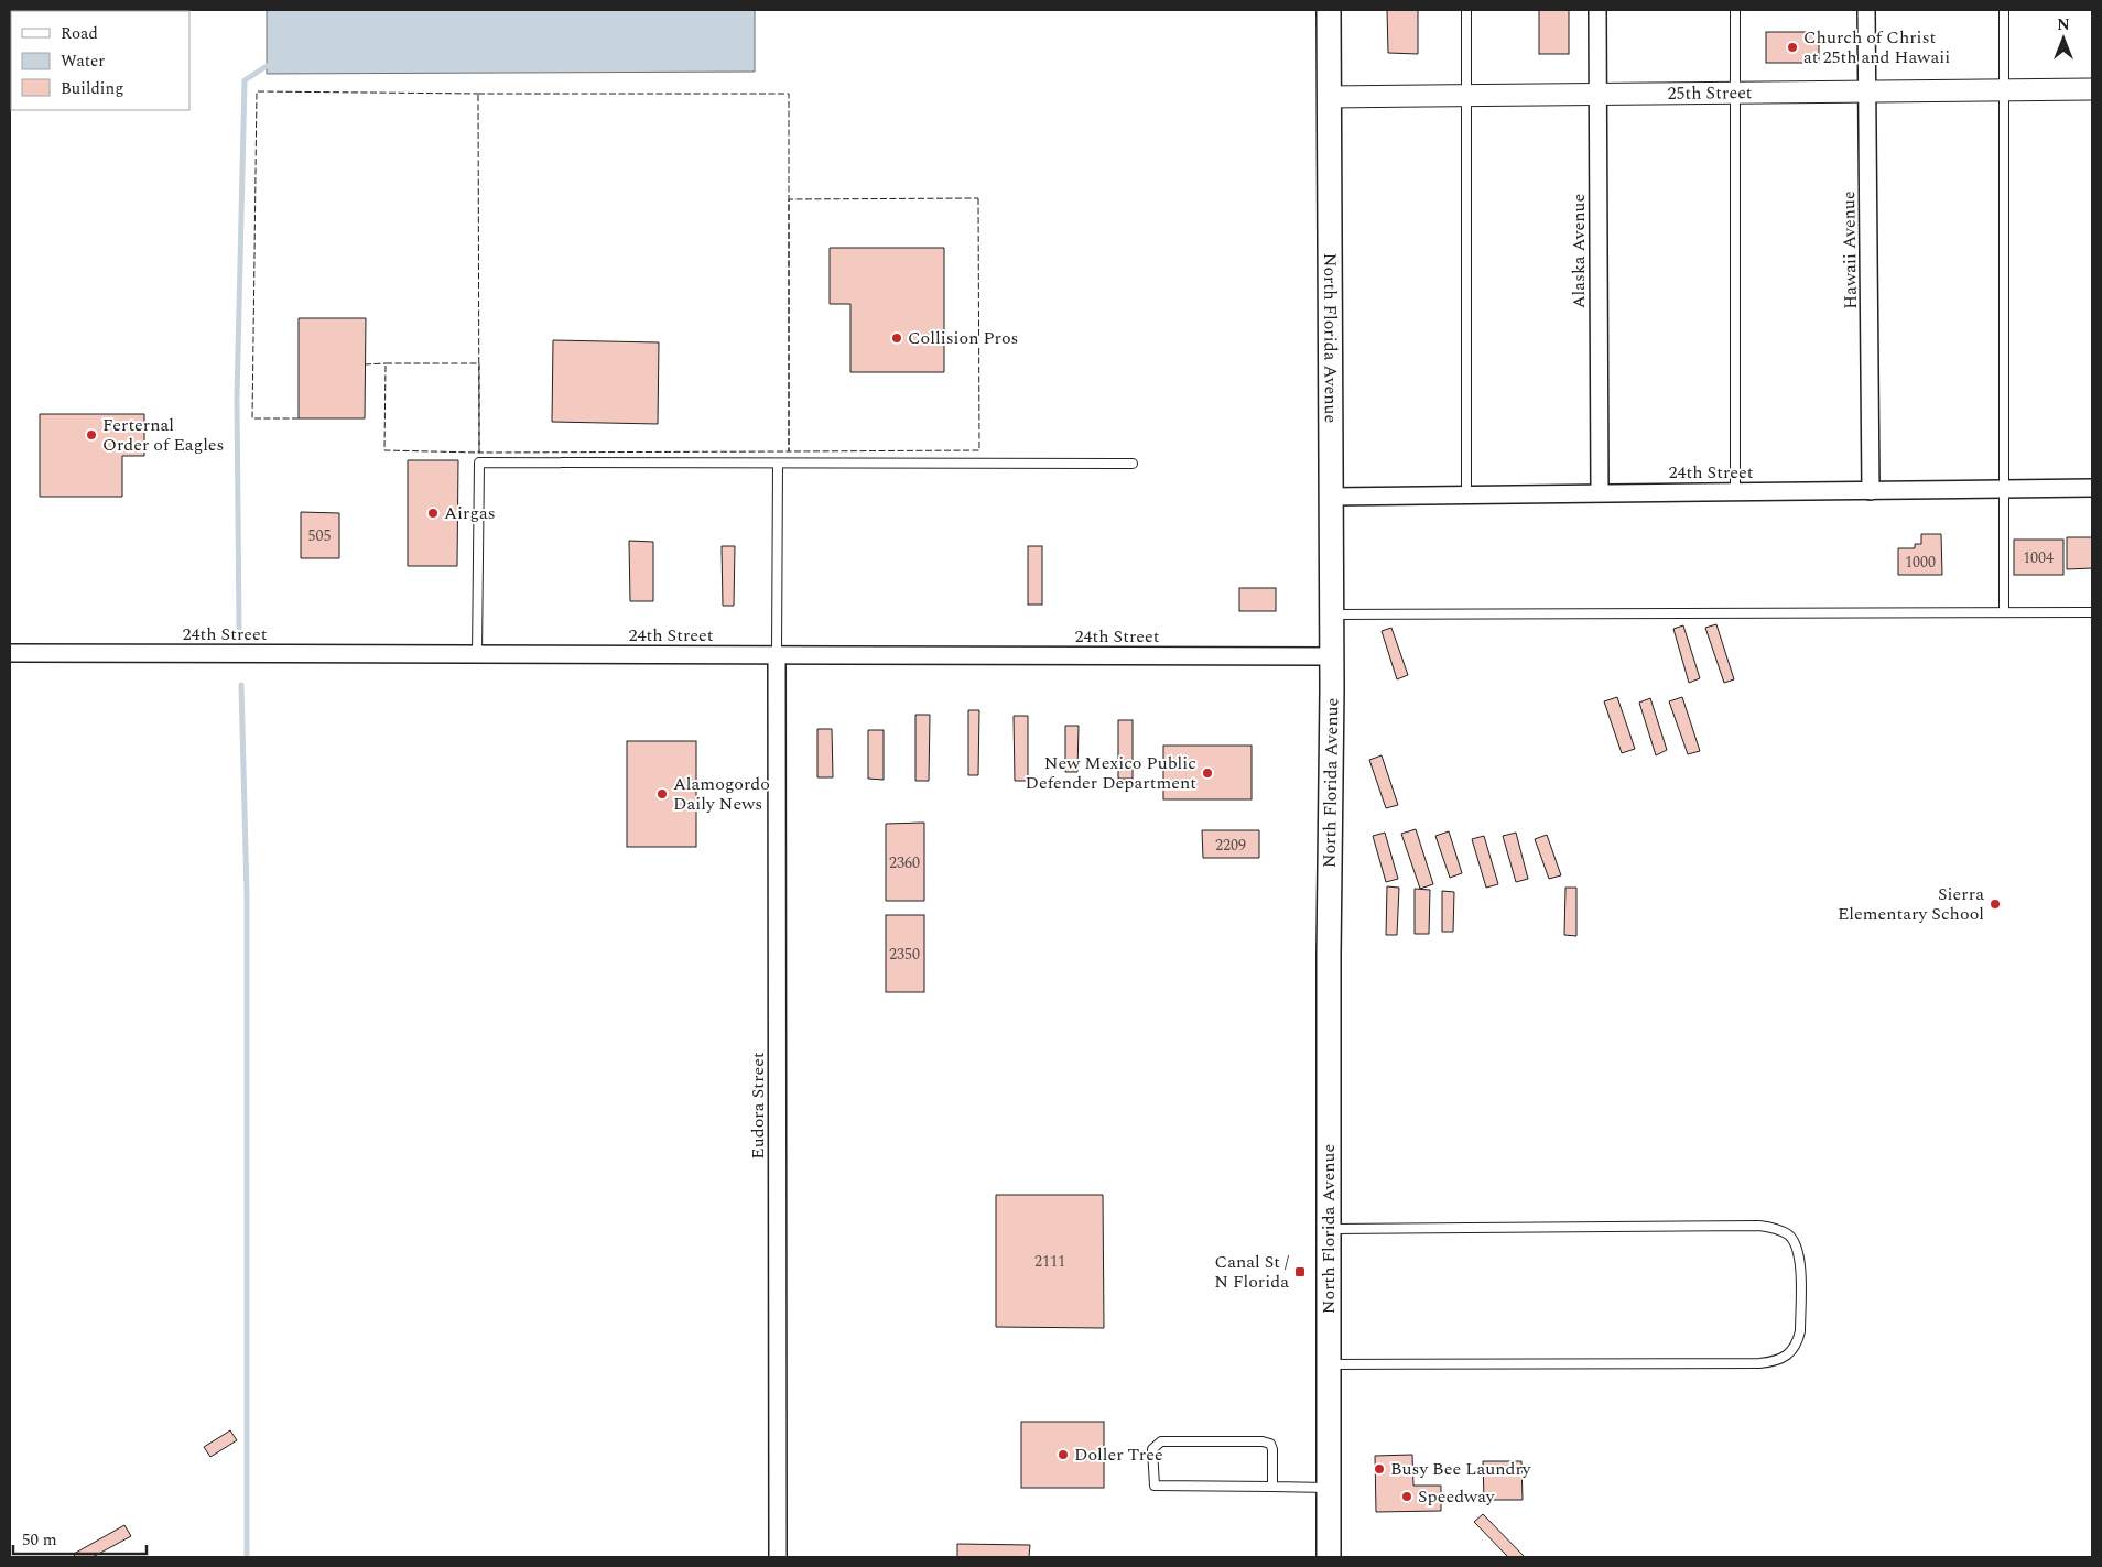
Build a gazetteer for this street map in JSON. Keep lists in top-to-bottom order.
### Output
{
  "streets": {
    "main road": ["North Florida Avenue"],
    "street": [
      "25th Street",
      "Hawaii Avenue",
      "Alaska Avenue",
      "24th Street",
      "Eudora Street"
    ]
  },
  "crossings": [
    ["25th Street", "Hawaii Avenue"],
    ["25th Street", "Alaska Avenue"],
    ["25th Street", "North Florida Avenue"],
    ["Hawaii Avenue", "24th Street"],
    ["Alaska Avenue", "24th Street"],
    ["North Florida Avenue", "24th Street"],
    ["24th Street", "Eudora Street"]
  ],
  "places": {
    "other": [
      "Church of Christ at 25th and Hawaii",
      "Collision Pros",
      "Ferternal Order of Eagles",
      "Airgas",
      "New Mexico Public Defender Department",
      "Alamogordo Daily News",
      "Sierra Elementary School",
      "Doller Tree",
      "Busy Bee Laundry",
      "Speedway"
    ],
    "transit": ["Canal St / N Florida"]
  },
  "house_numbers": [
    "505",
    "1004",
    "1000",
    "2209",
    "2360",
    "2350",
    "2111"
  ],
  "legend": ["Road", "Water", "Building"],
  "scale_bar": "50 m",
  "north": "top"
}
